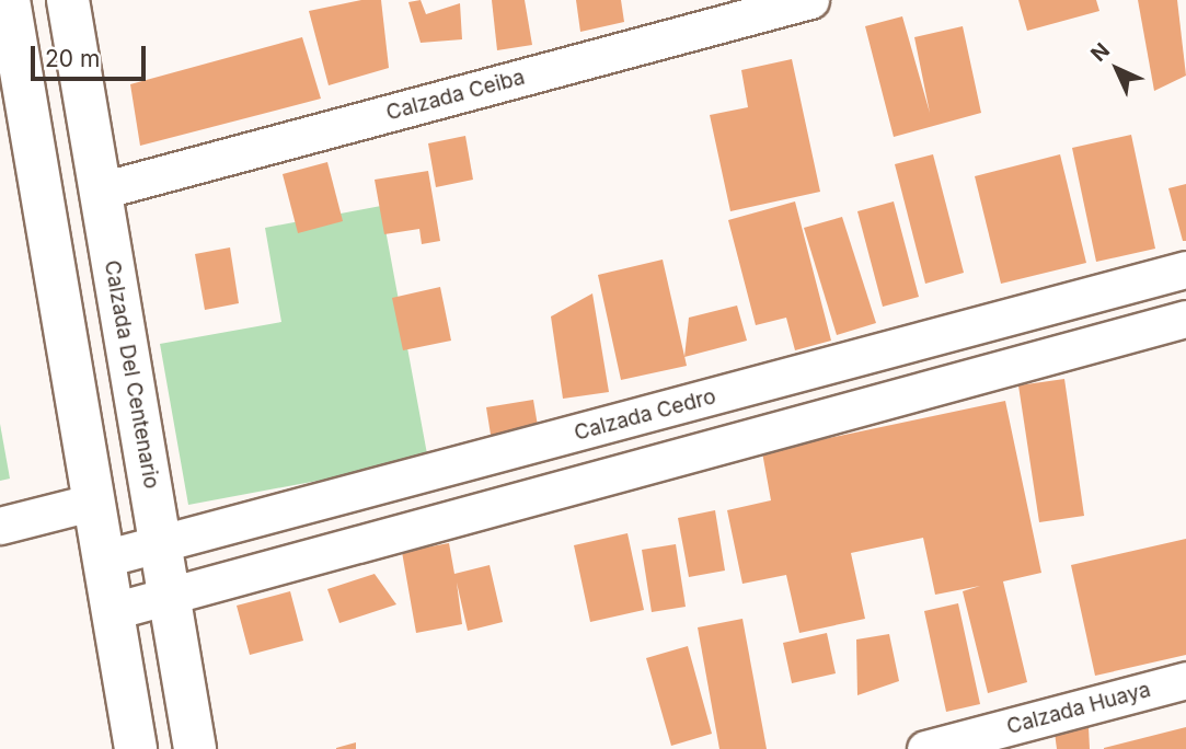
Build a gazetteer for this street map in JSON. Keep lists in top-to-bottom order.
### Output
{
  "streets": {
    "main road": ["Calzada Del Centenario"],
    "street": ["Calzada Ceiba", "Calzada Cedro", "Calzada Huaya"]
  },
  "crossings": [
    ["Calzada Ceiba", "Calzada Del Centenario"],
    ["Calzada Del Centenario", "Calzada Cedro"]
  ],
  "scale_bar": "20 m",
  "north": "top left"
}
